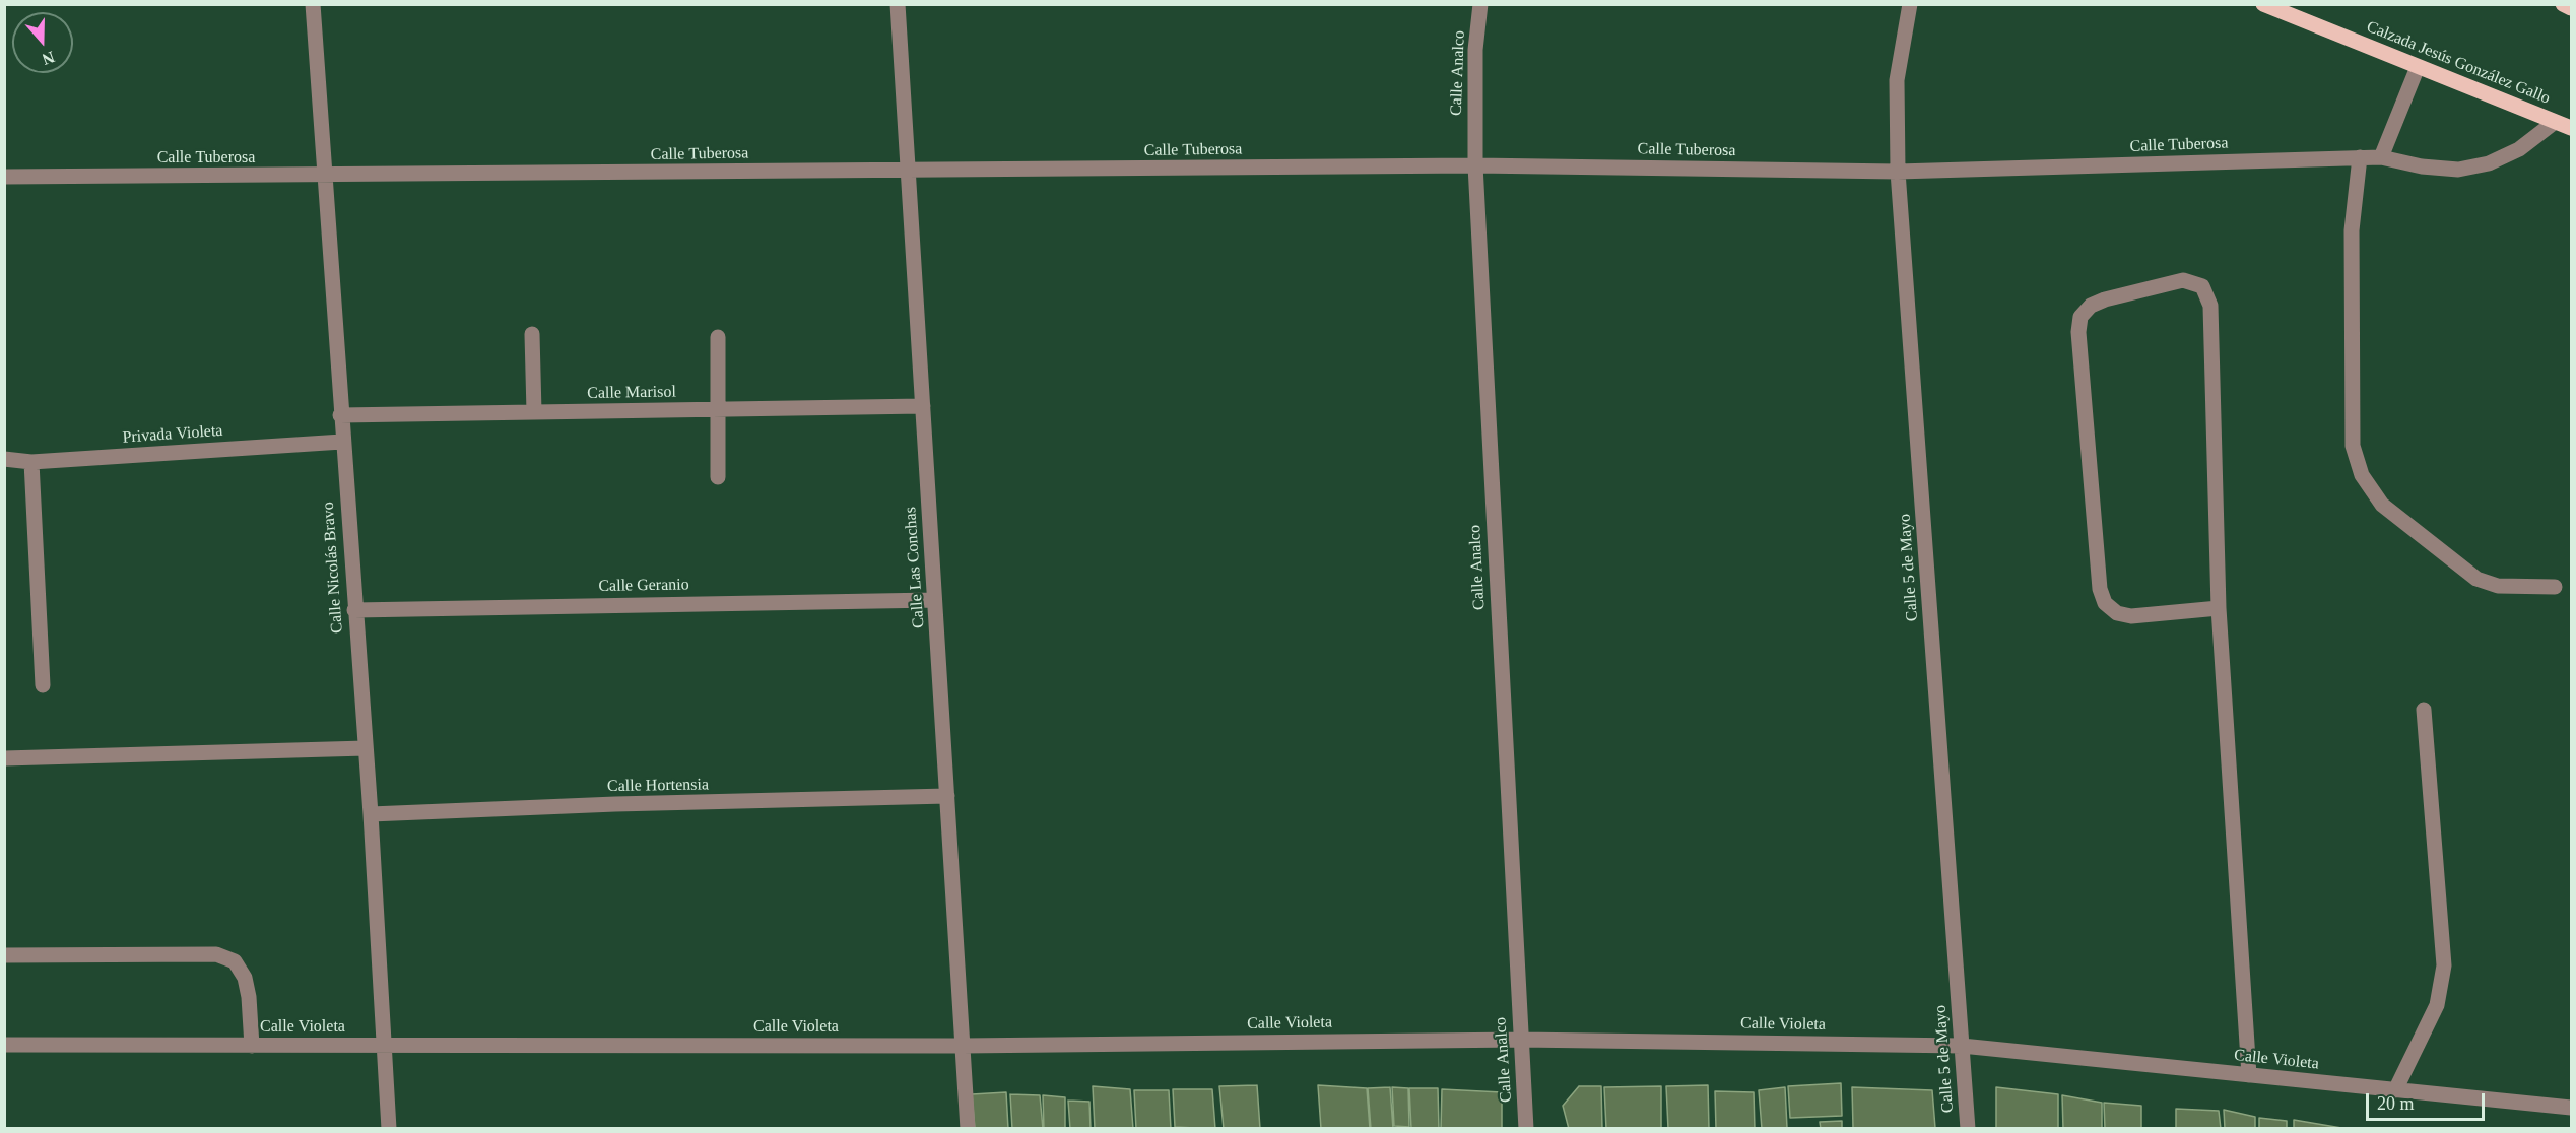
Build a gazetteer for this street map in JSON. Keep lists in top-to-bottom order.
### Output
{
  "streets": {
    "main road": ["Calzada Jesús González Gallo"],
    "street": [
      "Calle Analco",
      "Calle Tuberosa",
      "Calle Marisol",
      "Privada Violeta",
      "Calle Nicolás Bravo",
      "Calle Las Conchas",
      "Calle 5 de Mayo",
      "Calle Geranio",
      "Calle Hortensia",
      "Calle Violeta"
    ]
  },
  "crossings": [
    ["Calzada Jesús González Gallo", "Calle Tuberosa"],
    ["Calle Analco", "Calle Tuberosa"],
    ["Calle Analco", "Calle Violeta"],
    ["Calle Tuberosa", "Calle Nicolás Bravo"],
    ["Calle Tuberosa", "Calle Las Conchas"],
    ["Calle Tuberosa", "Calle 5 de Mayo"],
    ["Calle Marisol", "Calle Nicolás Bravo"],
    ["Calle Marisol", "Calle Las Conchas"],
    ["Privada Violeta", "Calle Nicolás Bravo"],
    ["Calle Nicolás Bravo", "Calle Geranio"],
    ["Calle Nicolás Bravo", "Calle Hortensia"],
    ["Calle Nicolás Bravo", "Calle Violeta"],
    ["Calle Las Conchas", "Calle Geranio"],
    ["Calle Las Conchas", "Calle Hortensia"],
    ["Calle Las Conchas", "Calle Violeta"],
    ["Calle 5 de Mayo", "Calle Violeta"]
  ],
  "scale_bar": "20 m",
  "north": "bottom"
}
